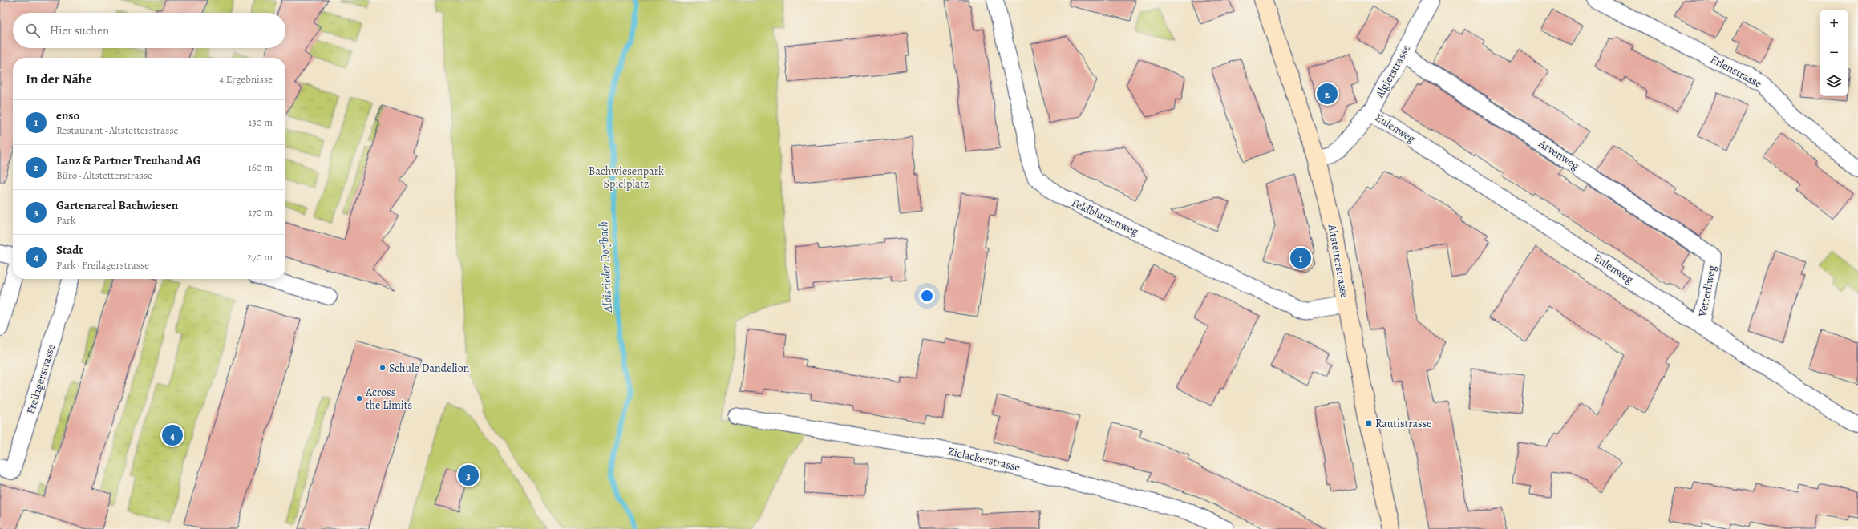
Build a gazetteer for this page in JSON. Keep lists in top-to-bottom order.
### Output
{
  "streets": {
    "street": [
      "Algierstrasse",
      "Erlenstrasse",
      "Eulenweg",
      "Arvenweg",
      "Feldblumenweg",
      "Altstetterstrasse",
      "Vetterliweg",
      "Freilagerstrasse",
      "Zielackerstrasse"
    ]
  },
  "crossings": [
    ["Algierstrasse", "Eulenweg"],
    ["Algierstrasse", "Arvenweg"],
    ["Algierstrasse", "Altstetterstrasse"],
    ["Eulenweg", "Vetterliweg"],
    ["Arvenweg", "Vetterliweg"],
    ["Feldblumenweg", "Altstetterstrasse"]
  ],
  "water": ["Albisrieder Dorfbach"],
  "parks": ["Bachwiesenpark Spielplatz"],
  "places": {
    "other": ["Schule Dandelion", "Across the Limits"],
    "transit": ["Rautistrasse"]
  },
  "page": {
    "map_buttons": ["+", "−"],
    "search": "Hier suchen",
    "heading": ["In der Nähe", "4 Ergebnisse"],
    "pins": [
      "2",
      "1",
      "4",
      "3"
    ],
    "list": [
      {
        "mark": "1",
        "name": "enso",
        "note": "Restaurant · Altstetterstrasse",
        "value": "130 m"
      },
      {
        "mark": "2",
        "name": "Lanz & Partner Treuhand AG",
        "note": "Büro · Altstetterstrasse",
        "value": "160 m"
      },
      {
        "mark": "3",
        "name": "Gartenareal Bachwiesen",
        "note": "Park",
        "value": "170 m"
      },
      {
        "mark": "4",
        "name": "Stadt",
        "note": "Park · Freilagerstrasse",
        "value": "270 m"
      }
    ]
  }
}
